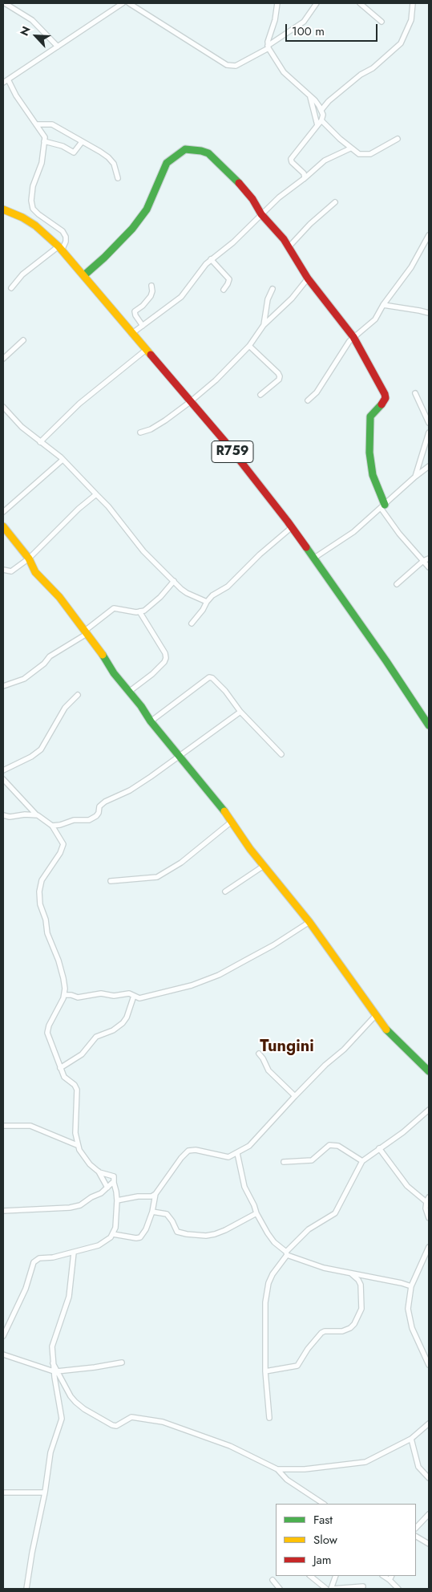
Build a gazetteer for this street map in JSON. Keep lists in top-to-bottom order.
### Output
{
  "streets": {
    "street": ["R759"]
  },
  "districts": ["Tungini"],
  "legend": ["Fast", "Slow", "Jam"],
  "scale_bar": "100 m",
  "north": "top left"
}
